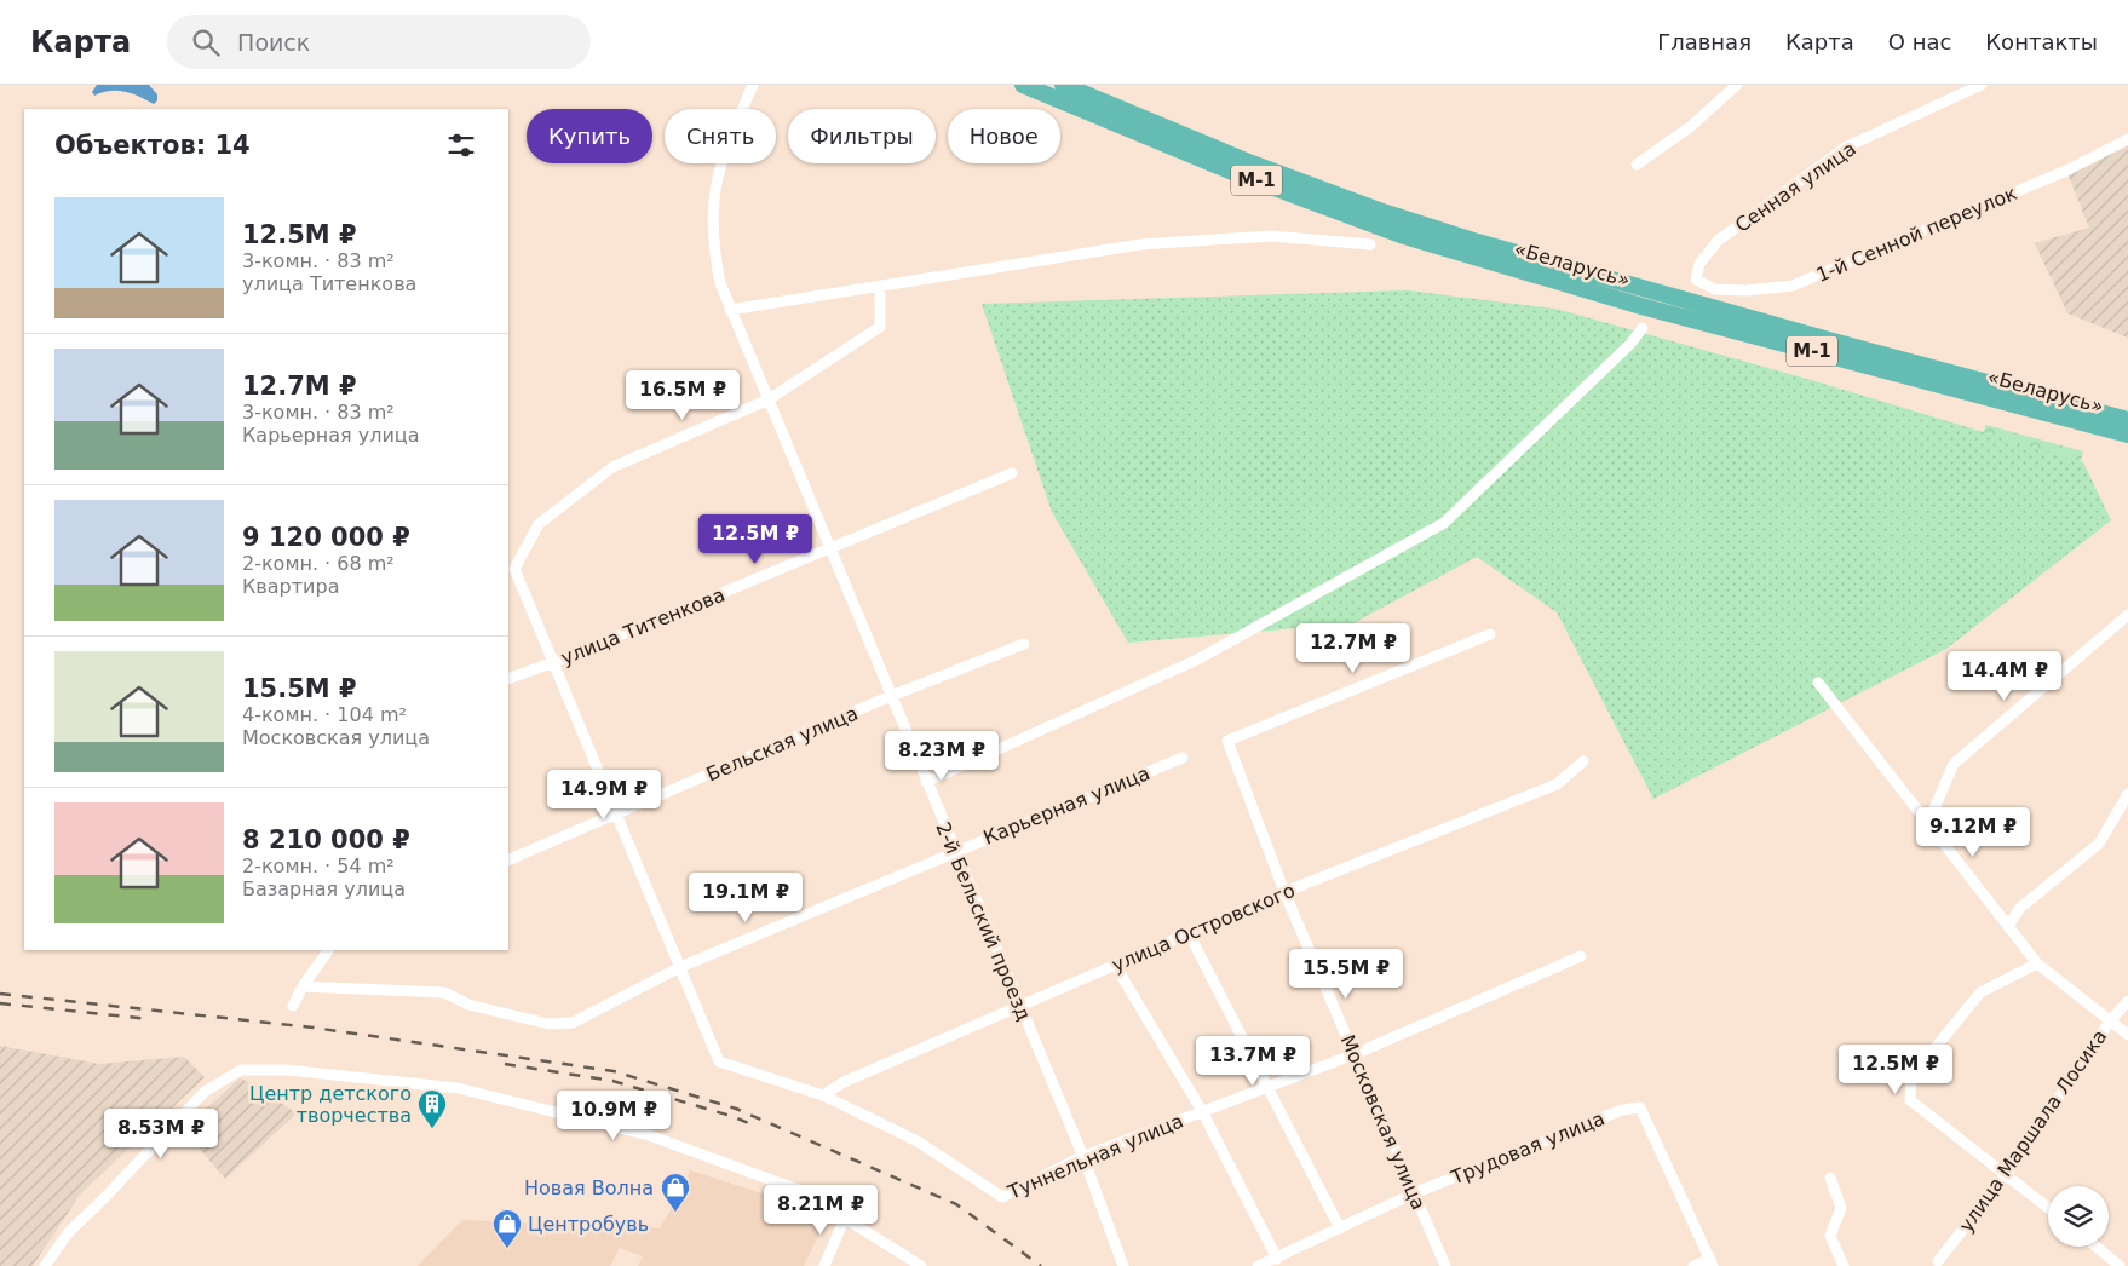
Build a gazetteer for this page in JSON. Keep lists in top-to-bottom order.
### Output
{
  "streets": {
    "highway": ["М-1", "«Беларусь»"],
    "street": [
      "Сенная улица",
      "1-й Сенной переулок",
      "улица Титенкова",
      "Бельская улица",
      "Карьерная улица",
      "2-й Бельский проезд",
      "улица Островского",
      "Московская улица",
      "улица Маршала Лосика",
      "Трудовая улица",
      "Туннельная улица"
    ]
  },
  "crossings": [
    ["Сенная улица", "1-й Сенной переулок"],
    ["улица Титенкова", "2-й Бельский проезд"],
    ["Бельская улица", "2-й Бельский проезд"],
    ["Карьерная улица", "2-й Бельский проезд"],
    ["Карьерная улица", "Туннельная улица"],
    ["2-й Бельский проезд", "улица Островского"],
    ["2-й Бельский проезд", "Туннельная улица"],
    ["улица Островского", "Московская улица"],
    ["улица Островского", "Туннельная улица"],
    ["Московская улица", "Трудовая улица"],
    ["Московская улица", "Туннельная улица"]
  ],
  "places": {
    "building": ["Центр детского творчества"],
    "shop": ["Новая Волна", "Центробувь"]
  },
  "page": {
    "header": "Карта",
    "search": "Поиск",
    "nav": [
      "Главная",
      "Карта",
      "О нас",
      "Контакты"
    ],
    "chip": [
      "Купить",
      "Снять",
      "Фильтры",
      "Новое"
    ],
    "heading": "Объектов: 14",
    "list": [
      {
        "name": "12.5M ₽",
        "note": "3-комн. · 83 m² · улица Титенкова"
      },
      {
        "name": "12.7M ₽",
        "note": "3-комн. · 83 m² · Карьерная улица"
      },
      {
        "name": "9 120 000 ₽",
        "note": "2-комн. · 68 m² · Квартира"
      },
      {
        "name": "15.5M ₽",
        "note": "4-комн. · 104 m² · Московская улица"
      },
      {
        "name": "8 210 000 ₽",
        "note": "2-комн. · 54 m² · Базарная улица"
      }
    ],
    "price": [
      "16.5M ₽",
      "12.5M ₽",
      "12.7M ₽",
      "14.4M ₽",
      "8.23M ₽",
      "14.9M ₽",
      "9.12M ₽",
      "19.1M ₽",
      "15.5M ₽",
      "13.7M ₽",
      "12.5M ₽",
      "10.9M ₽",
      "8.53M ₽",
      "8.21M ₽"
    ]
  }
}
